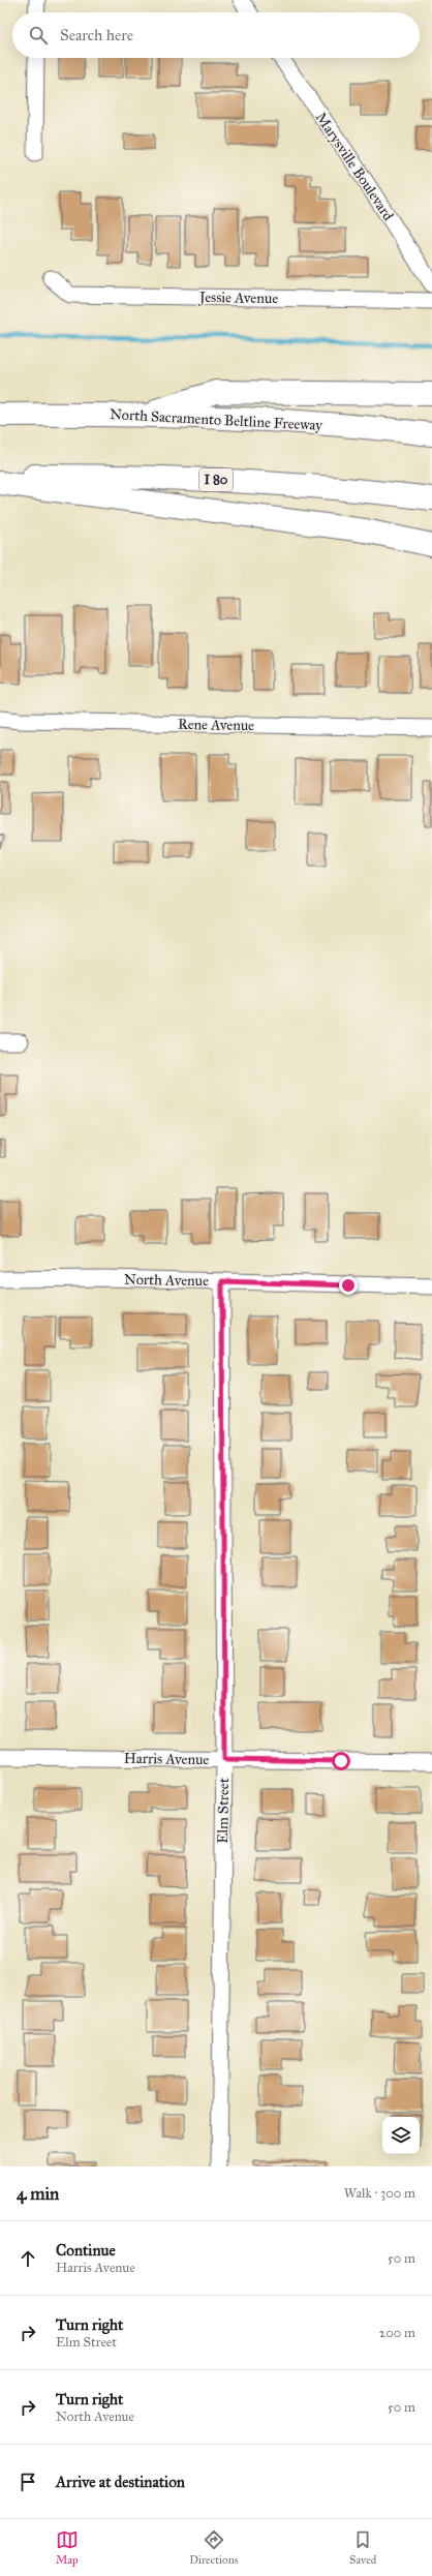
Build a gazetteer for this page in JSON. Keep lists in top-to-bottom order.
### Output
{
  "streets": {
    "highway": ["North Sacramento Beltline Freeway", "I 80"],
    "street": [
      "Marysville Boulevard",
      "Jessie Avenue",
      "Rene Avenue",
      "North Avenue",
      "Harris Avenue",
      "Elm Street"
    ]
  },
  "crossings": [
    ["North Avenue", "Elm Street"],
    ["Harris Avenue", "Elm Street"]
  ],
  "page": {
    "search": "Search here",
    "heading": ["4 min", "Walk · 300 m"],
    "list": [
      ["Continue", "Harris Avenue", "50 m"],
      ["Turn right", "Elm Street", "200 m"],
      ["Turn right", "North Avenue", "50 m"],
      "Arrive at destination"
    ],
    "nav": ["Map", "Directions", "Saved"]
  }
}
